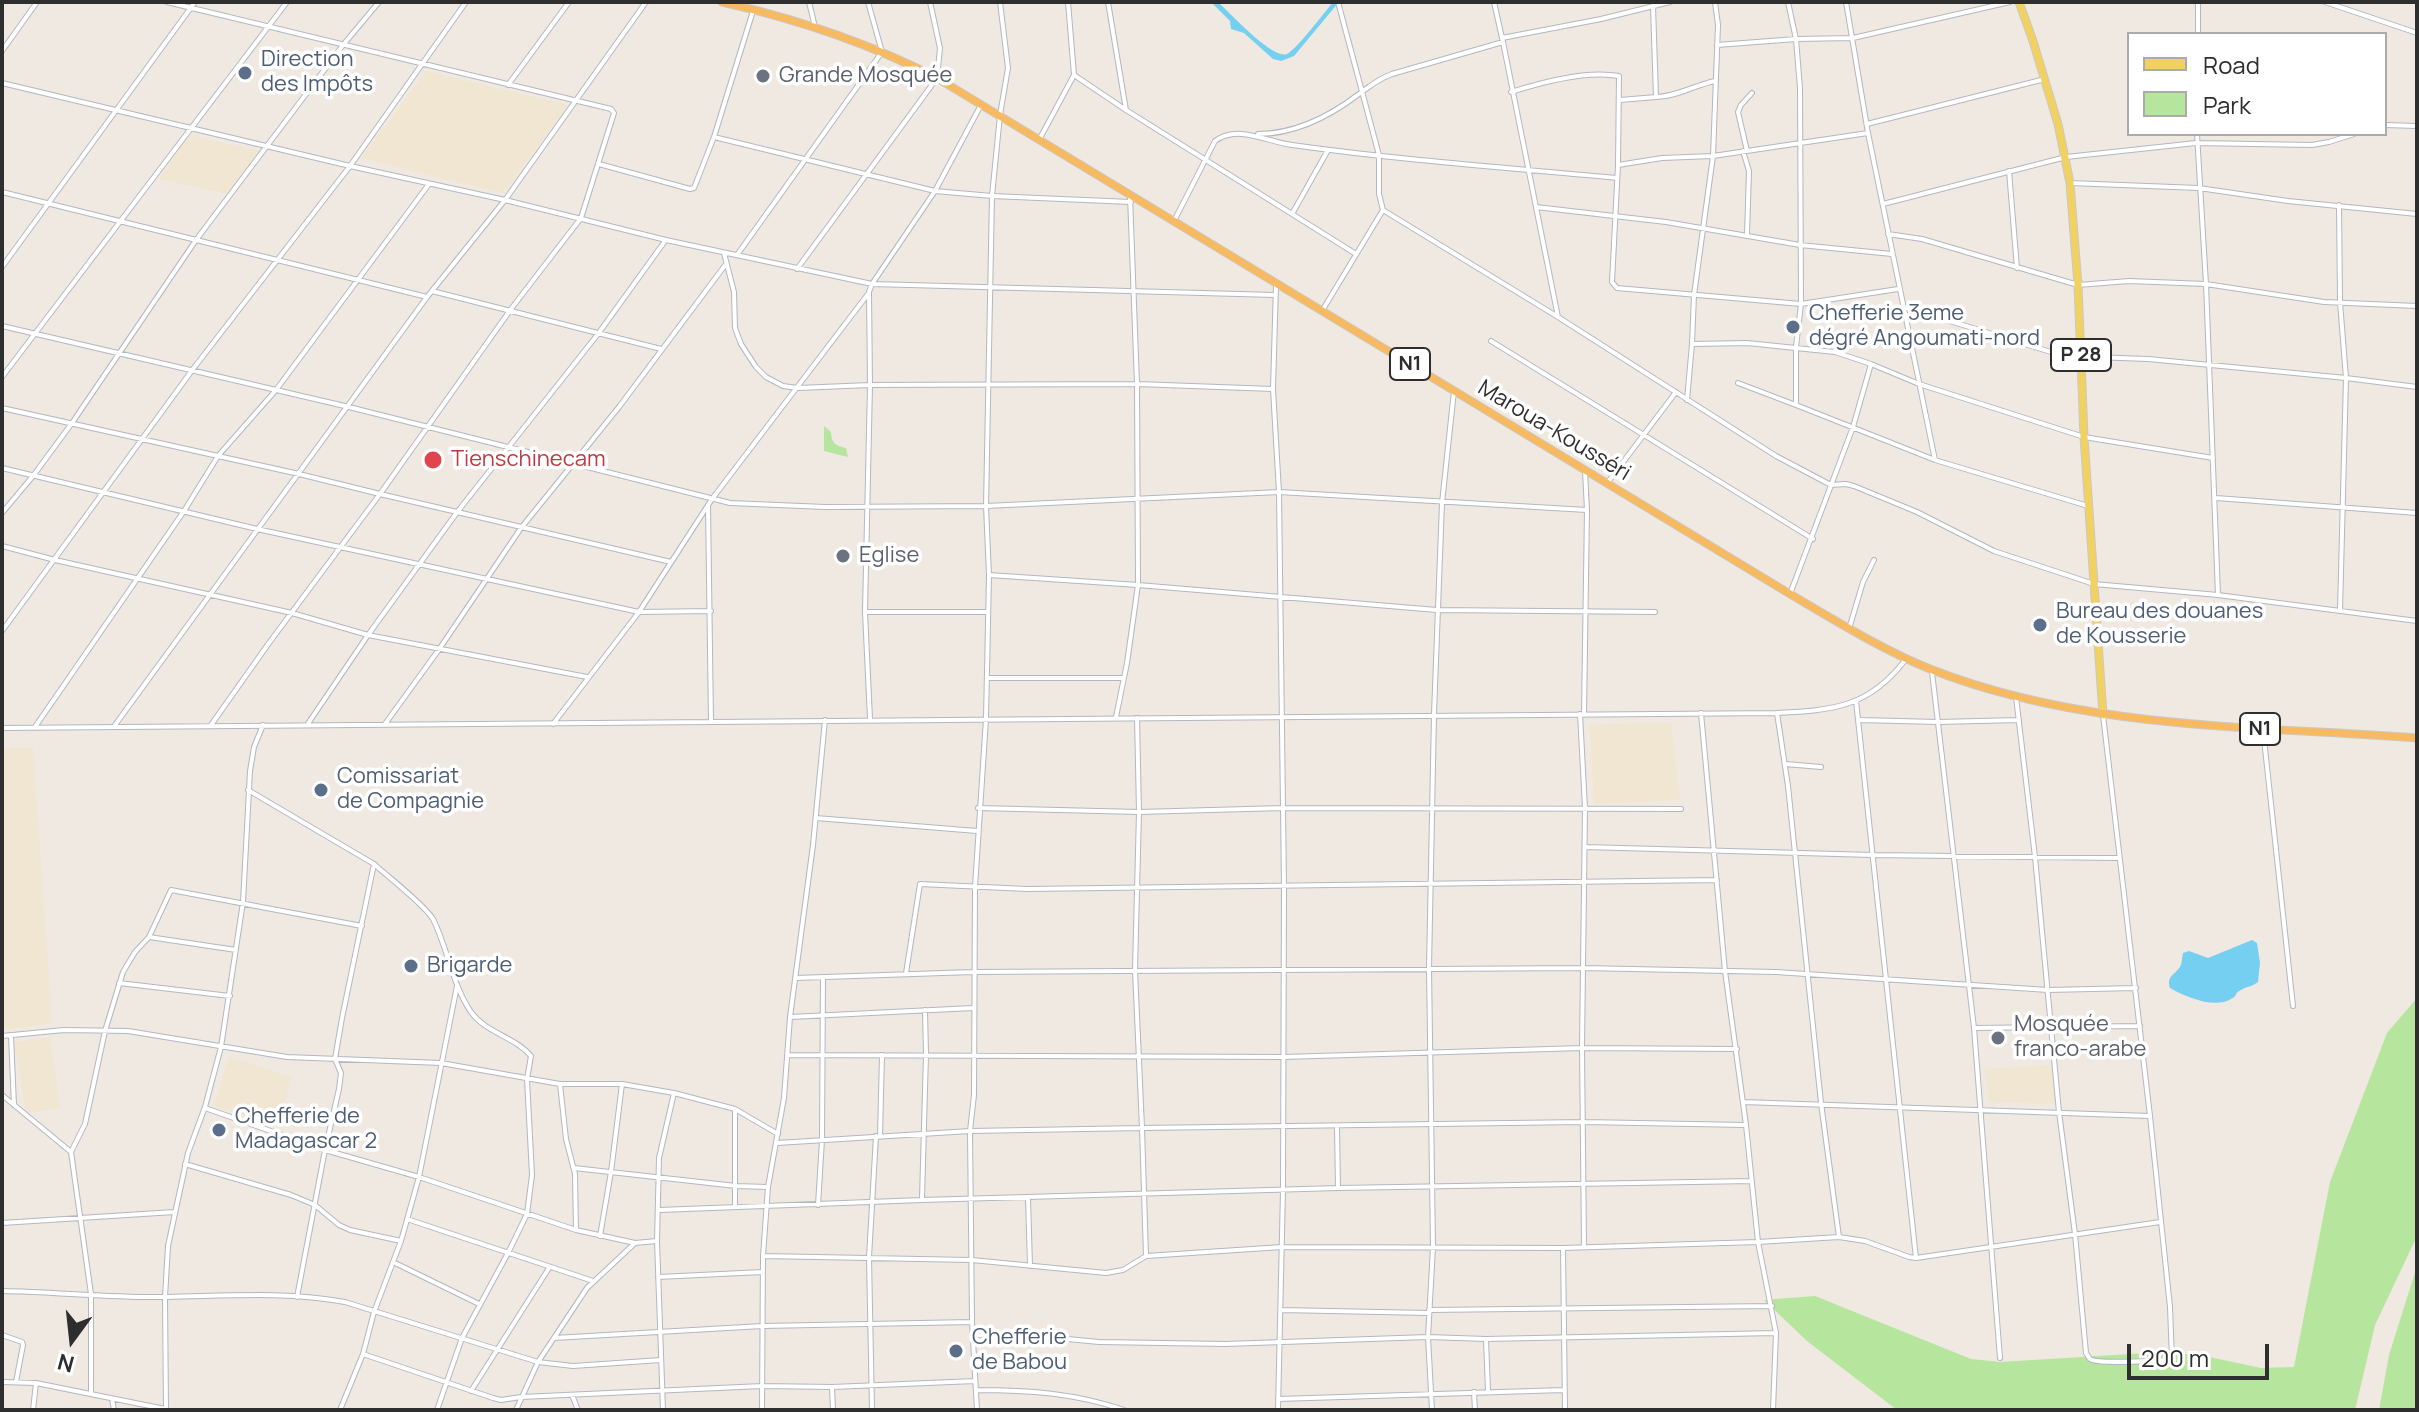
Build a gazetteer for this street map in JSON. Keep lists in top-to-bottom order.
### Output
{
  "streets": {
    "highway": ["N1", "Maroua-Kousséri"],
    "main road": ["P 28"]
  },
  "crossings": [
    ["P 28", "Maroua-Kousséri"]
  ],
  "places": [
    "Direction des Impôts",
    "Grande Mosquée",
    "Chefferie 3eme dégré Angoumati-nord",
    "Tienschinecam",
    "Eglise",
    "Bureau des douanes de Kousserie",
    "Comissariat de Compagnie",
    "Brigarde",
    "Mosquée franco-arabe",
    "Chefferie de Madagascar 2",
    "Chefferie de Babou"
  ],
  "legend": ["Road", "Park"],
  "scale_bar": "200 m",
  "north": "bottom"
}
